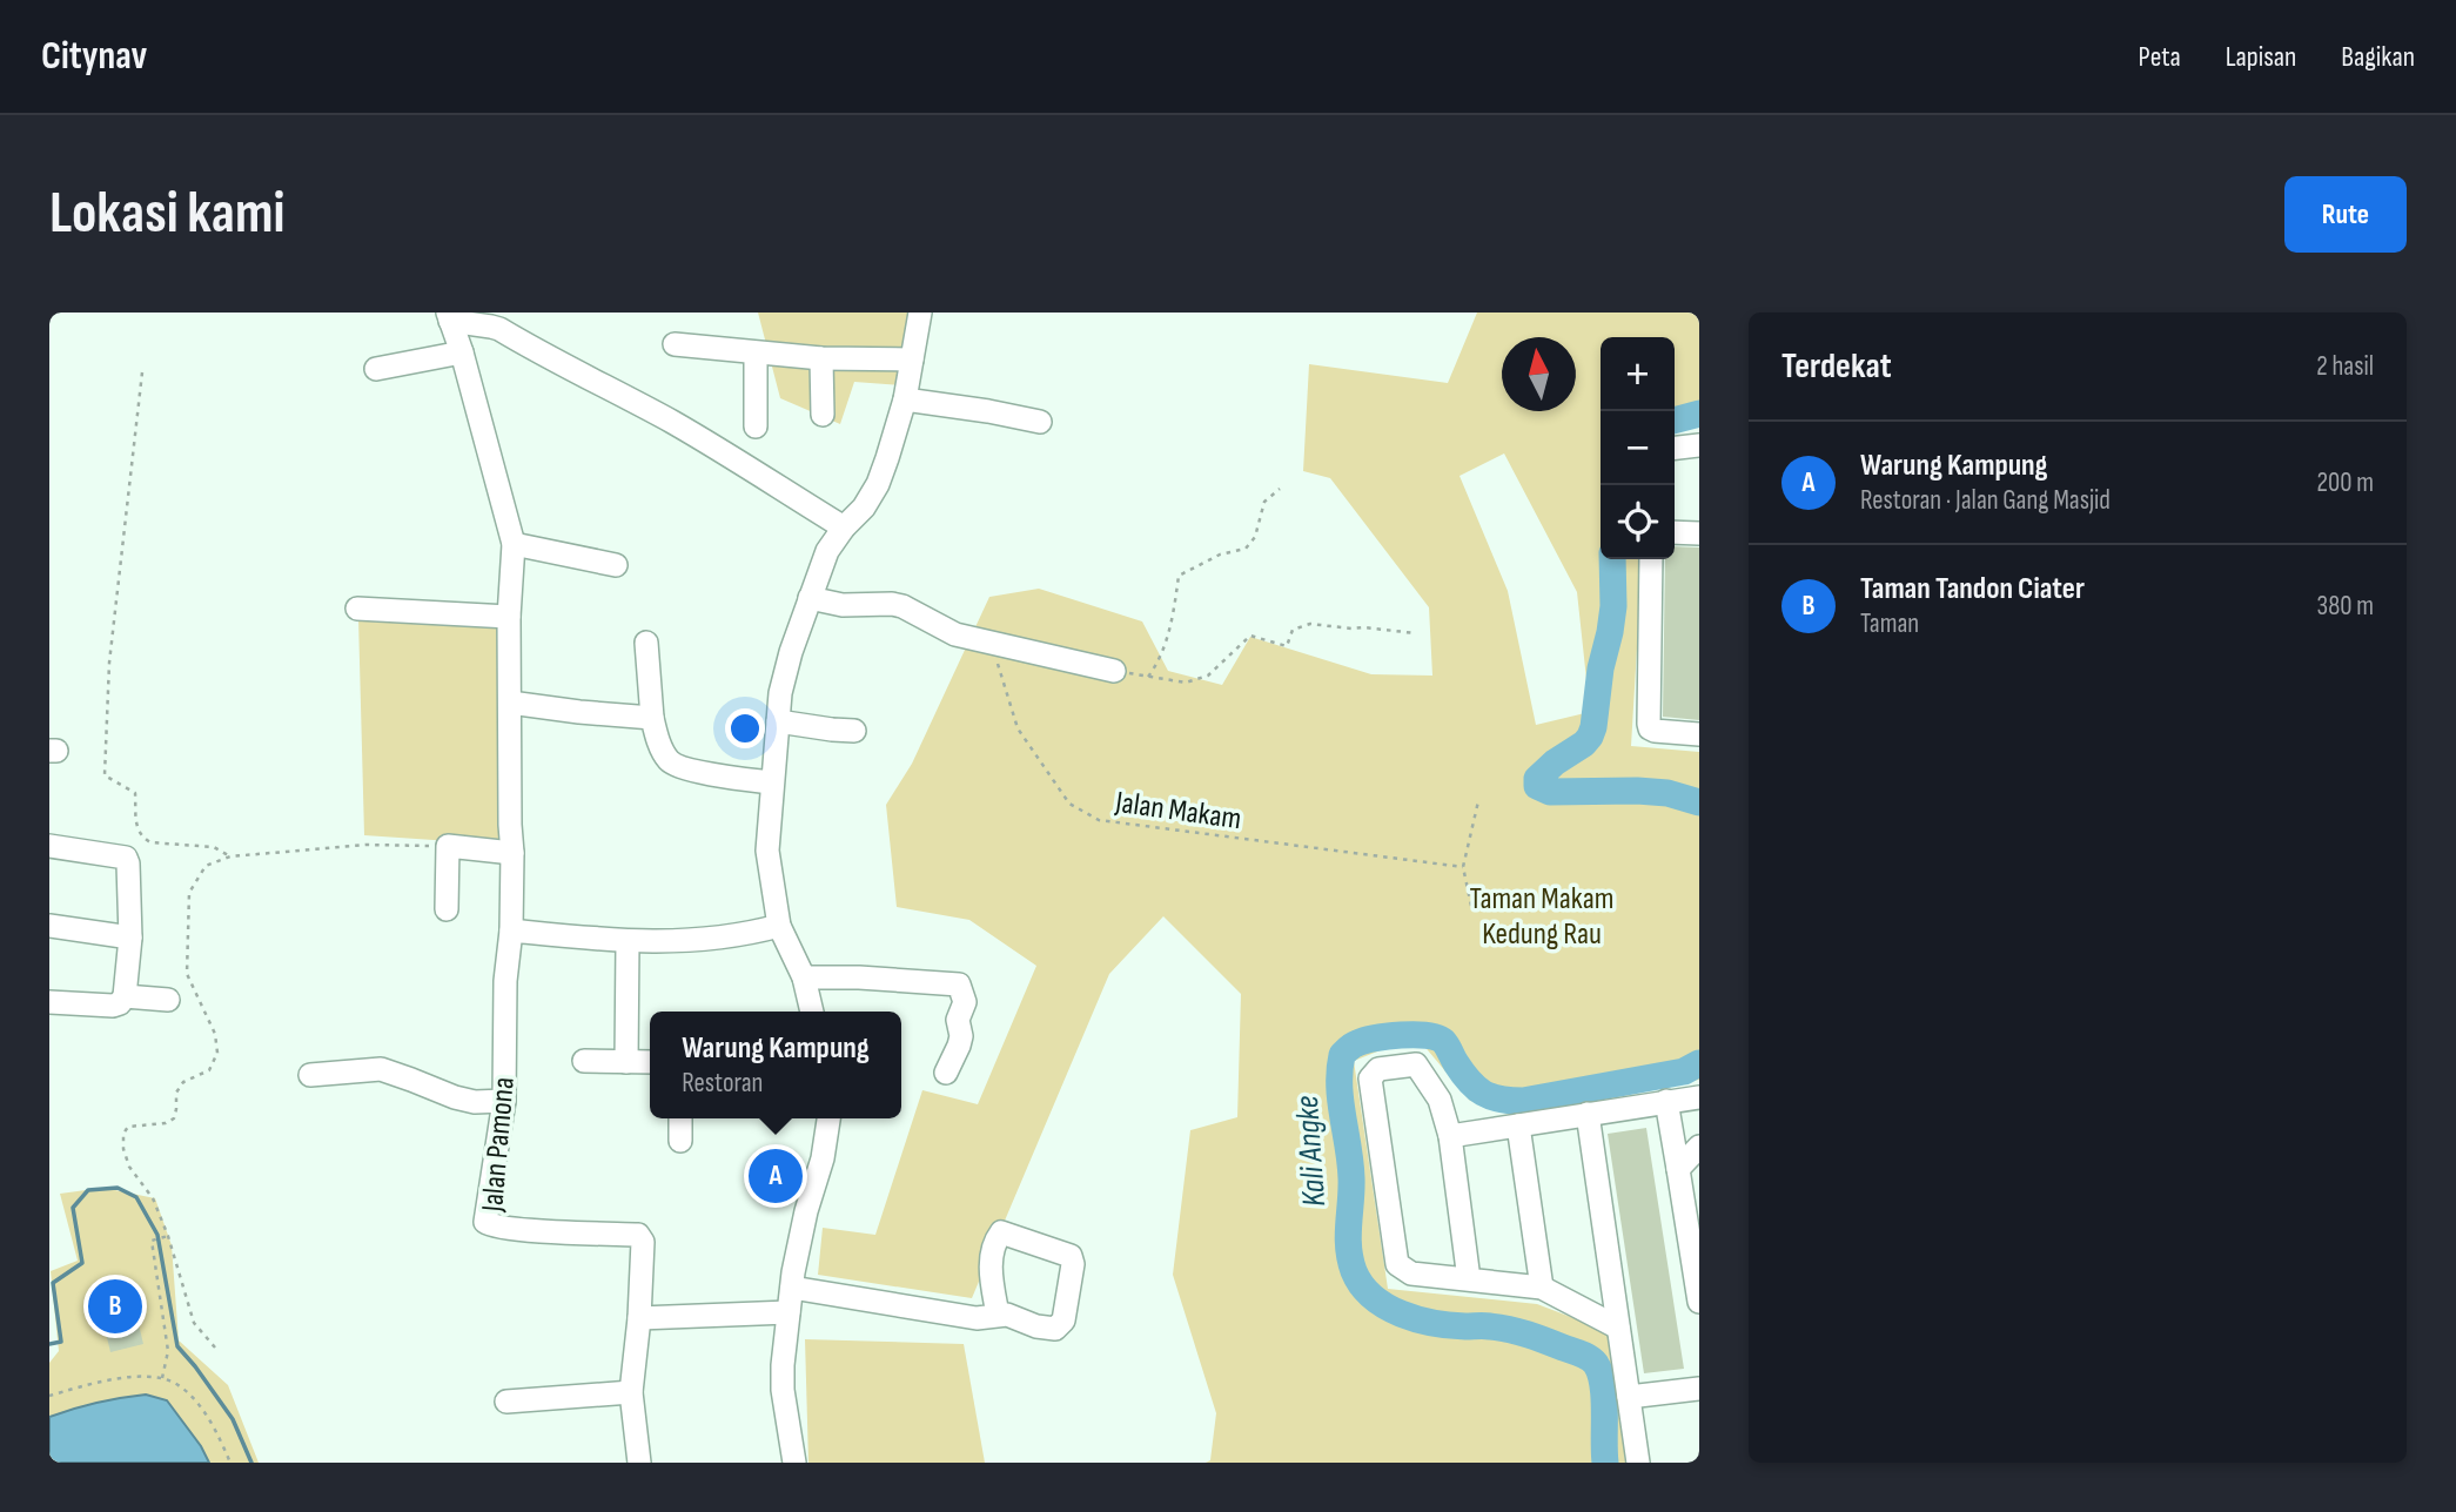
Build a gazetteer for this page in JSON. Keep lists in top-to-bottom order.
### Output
{
  "streets": {
    "street": ["Jalan Pamona"],
    "path": ["Jalan Makam"]
  },
  "water": ["Kali Angke"],
  "parks": ["Taman Makam Kedung Rau"],
  "north": "top",
  "page": {
    "header": "Citynav",
    "nav": ["Peta", "Lapisan", "Bagikan"],
    "buttons": "Rute",
    "title": "Lokasi kami",
    "heading": ["Terdekat", "2 hasil"],
    "map_buttons": ["+", "−"],
    "list": [
      {
        "mark": "A",
        "name": "Warung Kampung",
        "note": "Restoran · Jalan Gang Masjid",
        "value": "200 m"
      },
      {
        "mark": "B",
        "name": "Taman Tandon Ciater",
        "note": "Taman",
        "value": "380 m"
      }
    ],
    "popup": ["Warung Kampung", "Restoran"],
    "pins": ["A", "B"]
  }
}
